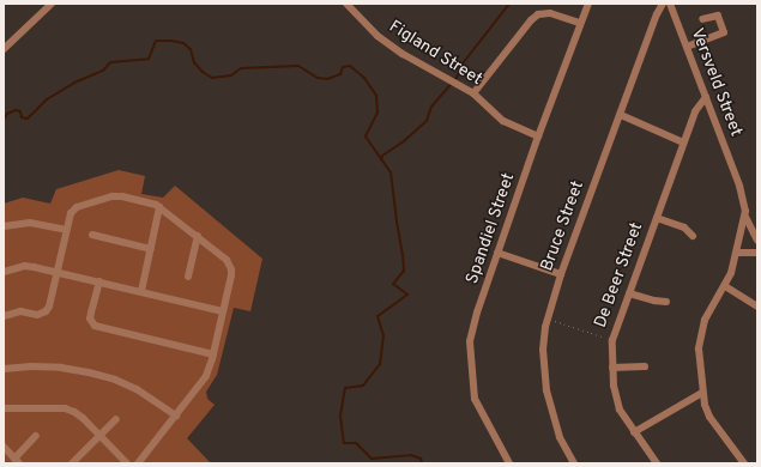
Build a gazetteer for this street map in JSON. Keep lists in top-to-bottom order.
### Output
{
  "streets": {
    "street": [
      "Figland Street",
      "Versveld Street",
      "Bruce Street",
      "Spandiel Street",
      "De Beer Street"
    ]
  },
  "crossings": [
    ["Figland Street", "Spandiel Street"],
    ["Versveld Street", "De Beer Street"]
  ]
}
